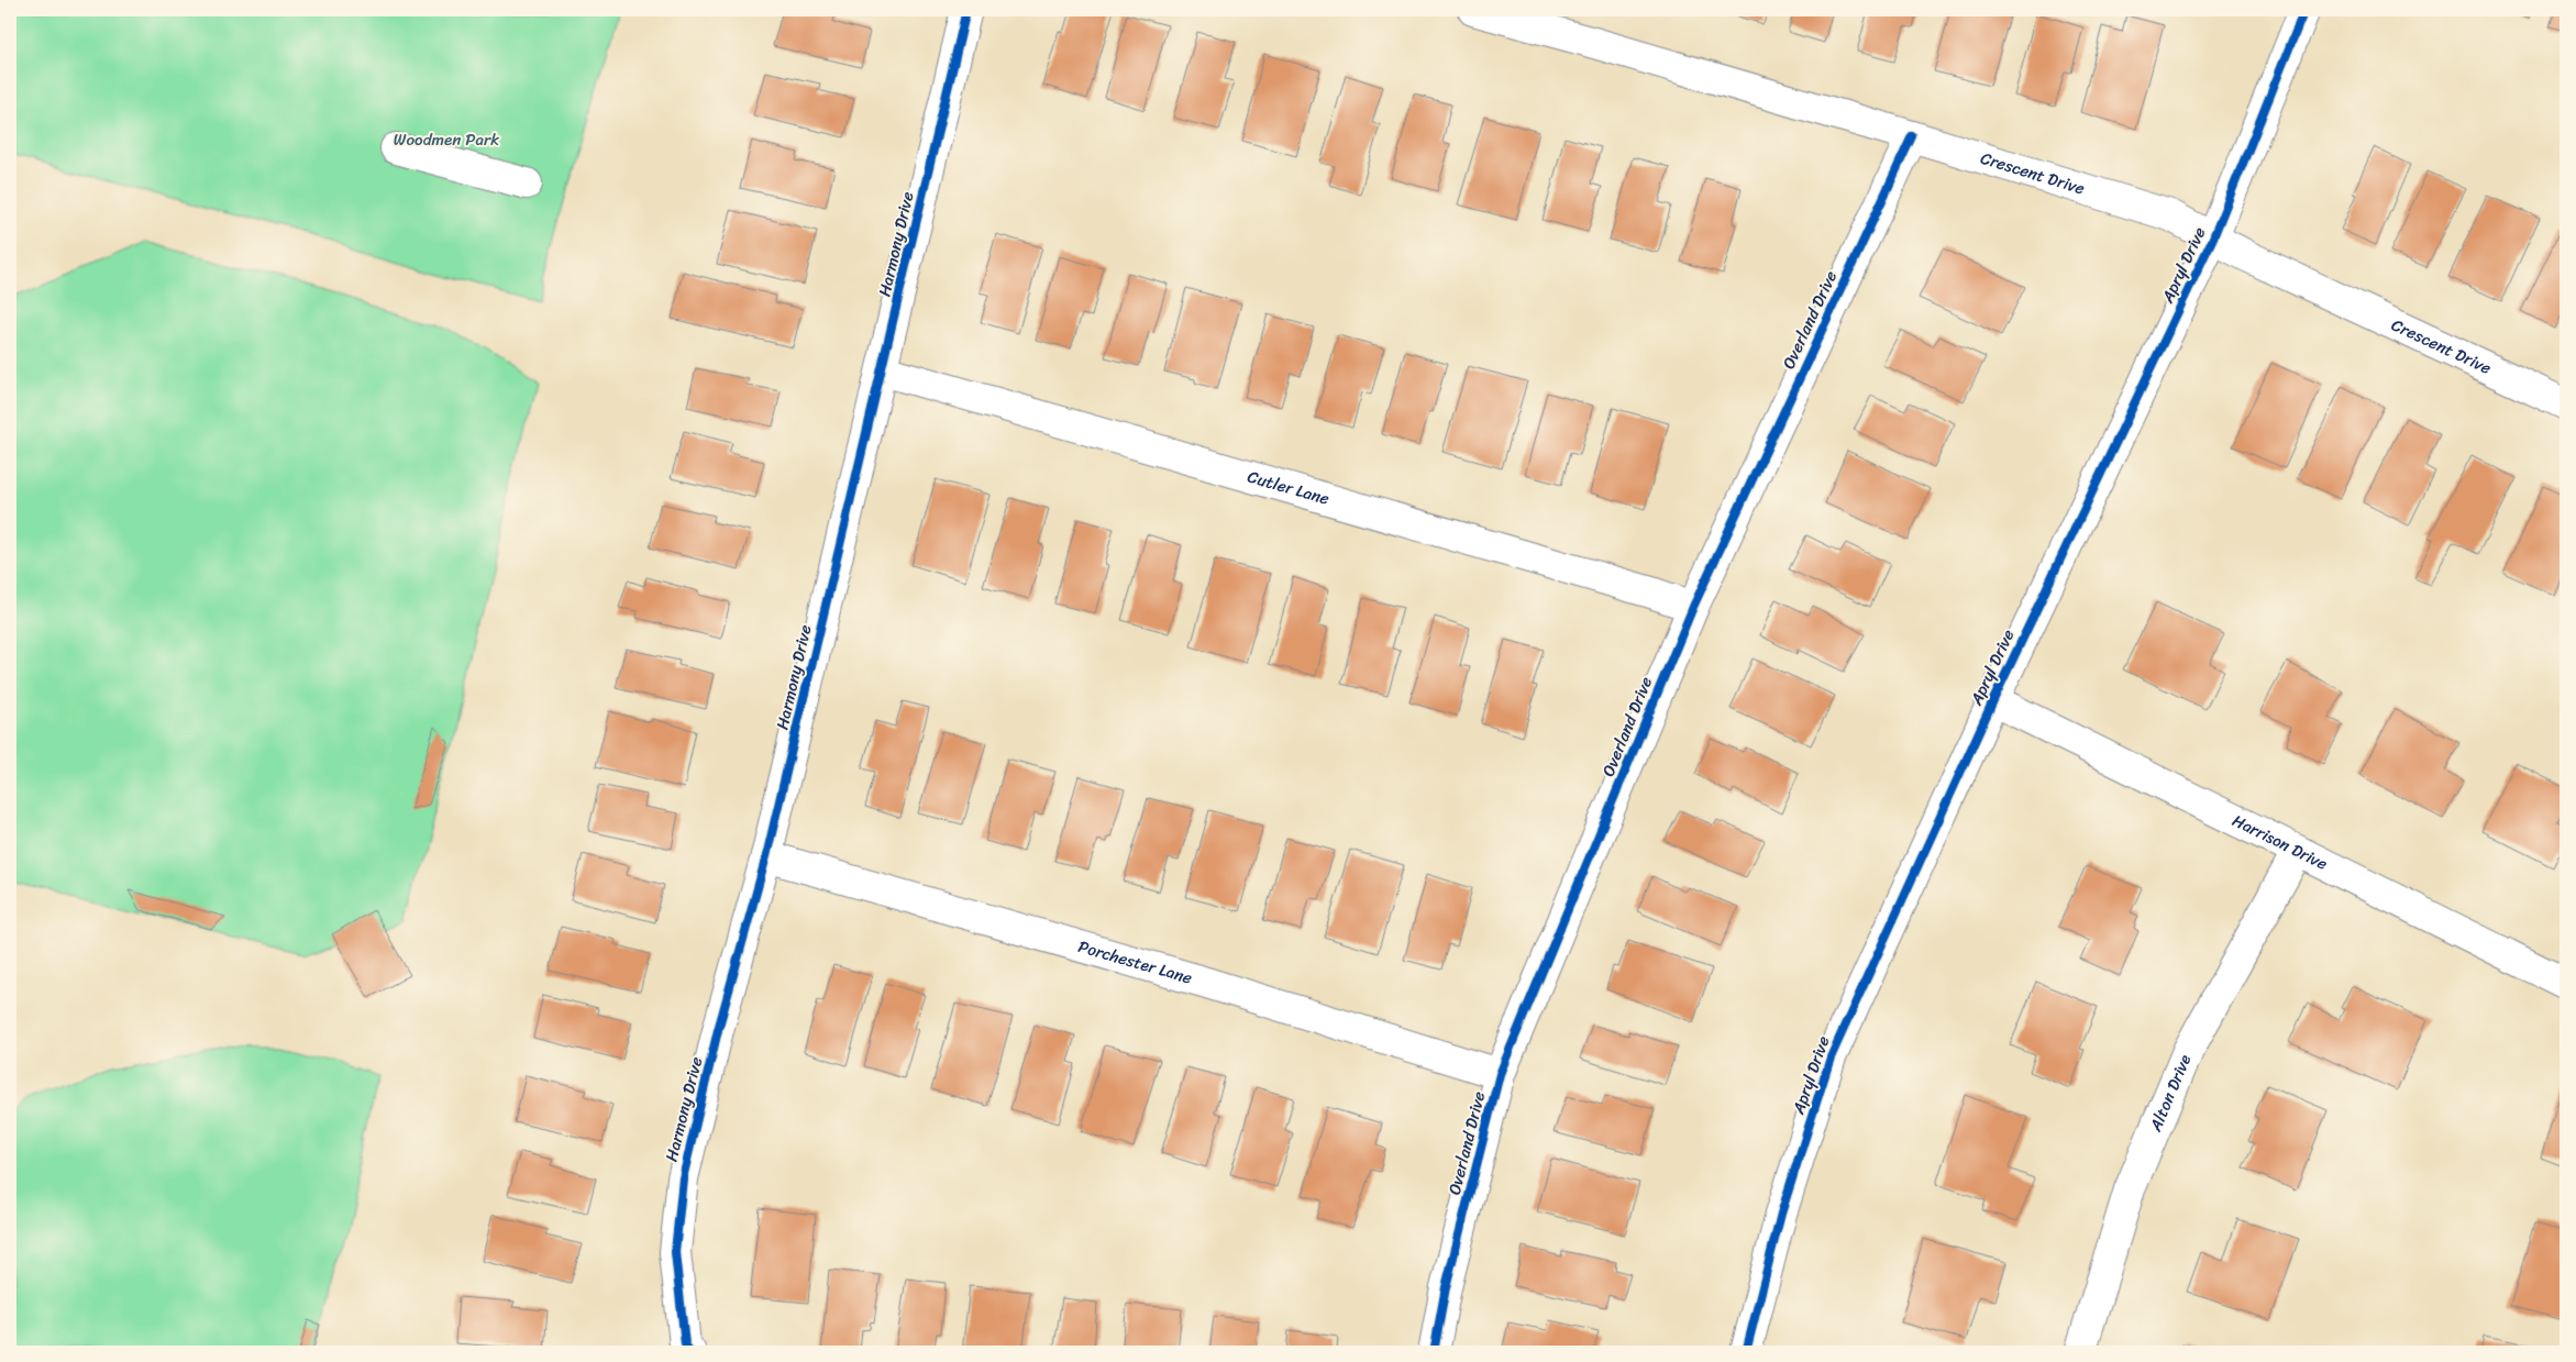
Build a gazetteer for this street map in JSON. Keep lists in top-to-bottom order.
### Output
{
  "streets": {
    "street": [
      "Crescent Drive",
      "Harmony Drive",
      "Apryl Drive",
      "Overland Drive",
      "Cutler Lane",
      "Harrison Drive",
      "Porchester Lane",
      "Alton Drive"
    ]
  },
  "crossings": [
    ["Crescent Drive", "Apryl Drive"],
    ["Crescent Drive", "Overland Drive"],
    ["Harmony Drive", "Cutler Lane"],
    ["Harmony Drive", "Porchester Lane"],
    ["Apryl Drive", "Harrison Drive"],
    ["Overland Drive", "Cutler Lane"],
    ["Overland Drive", "Porchester Lane"],
    ["Harrison Drive", "Alton Drive"]
  ],
  "parks": ["Woodmen Park"]
}
